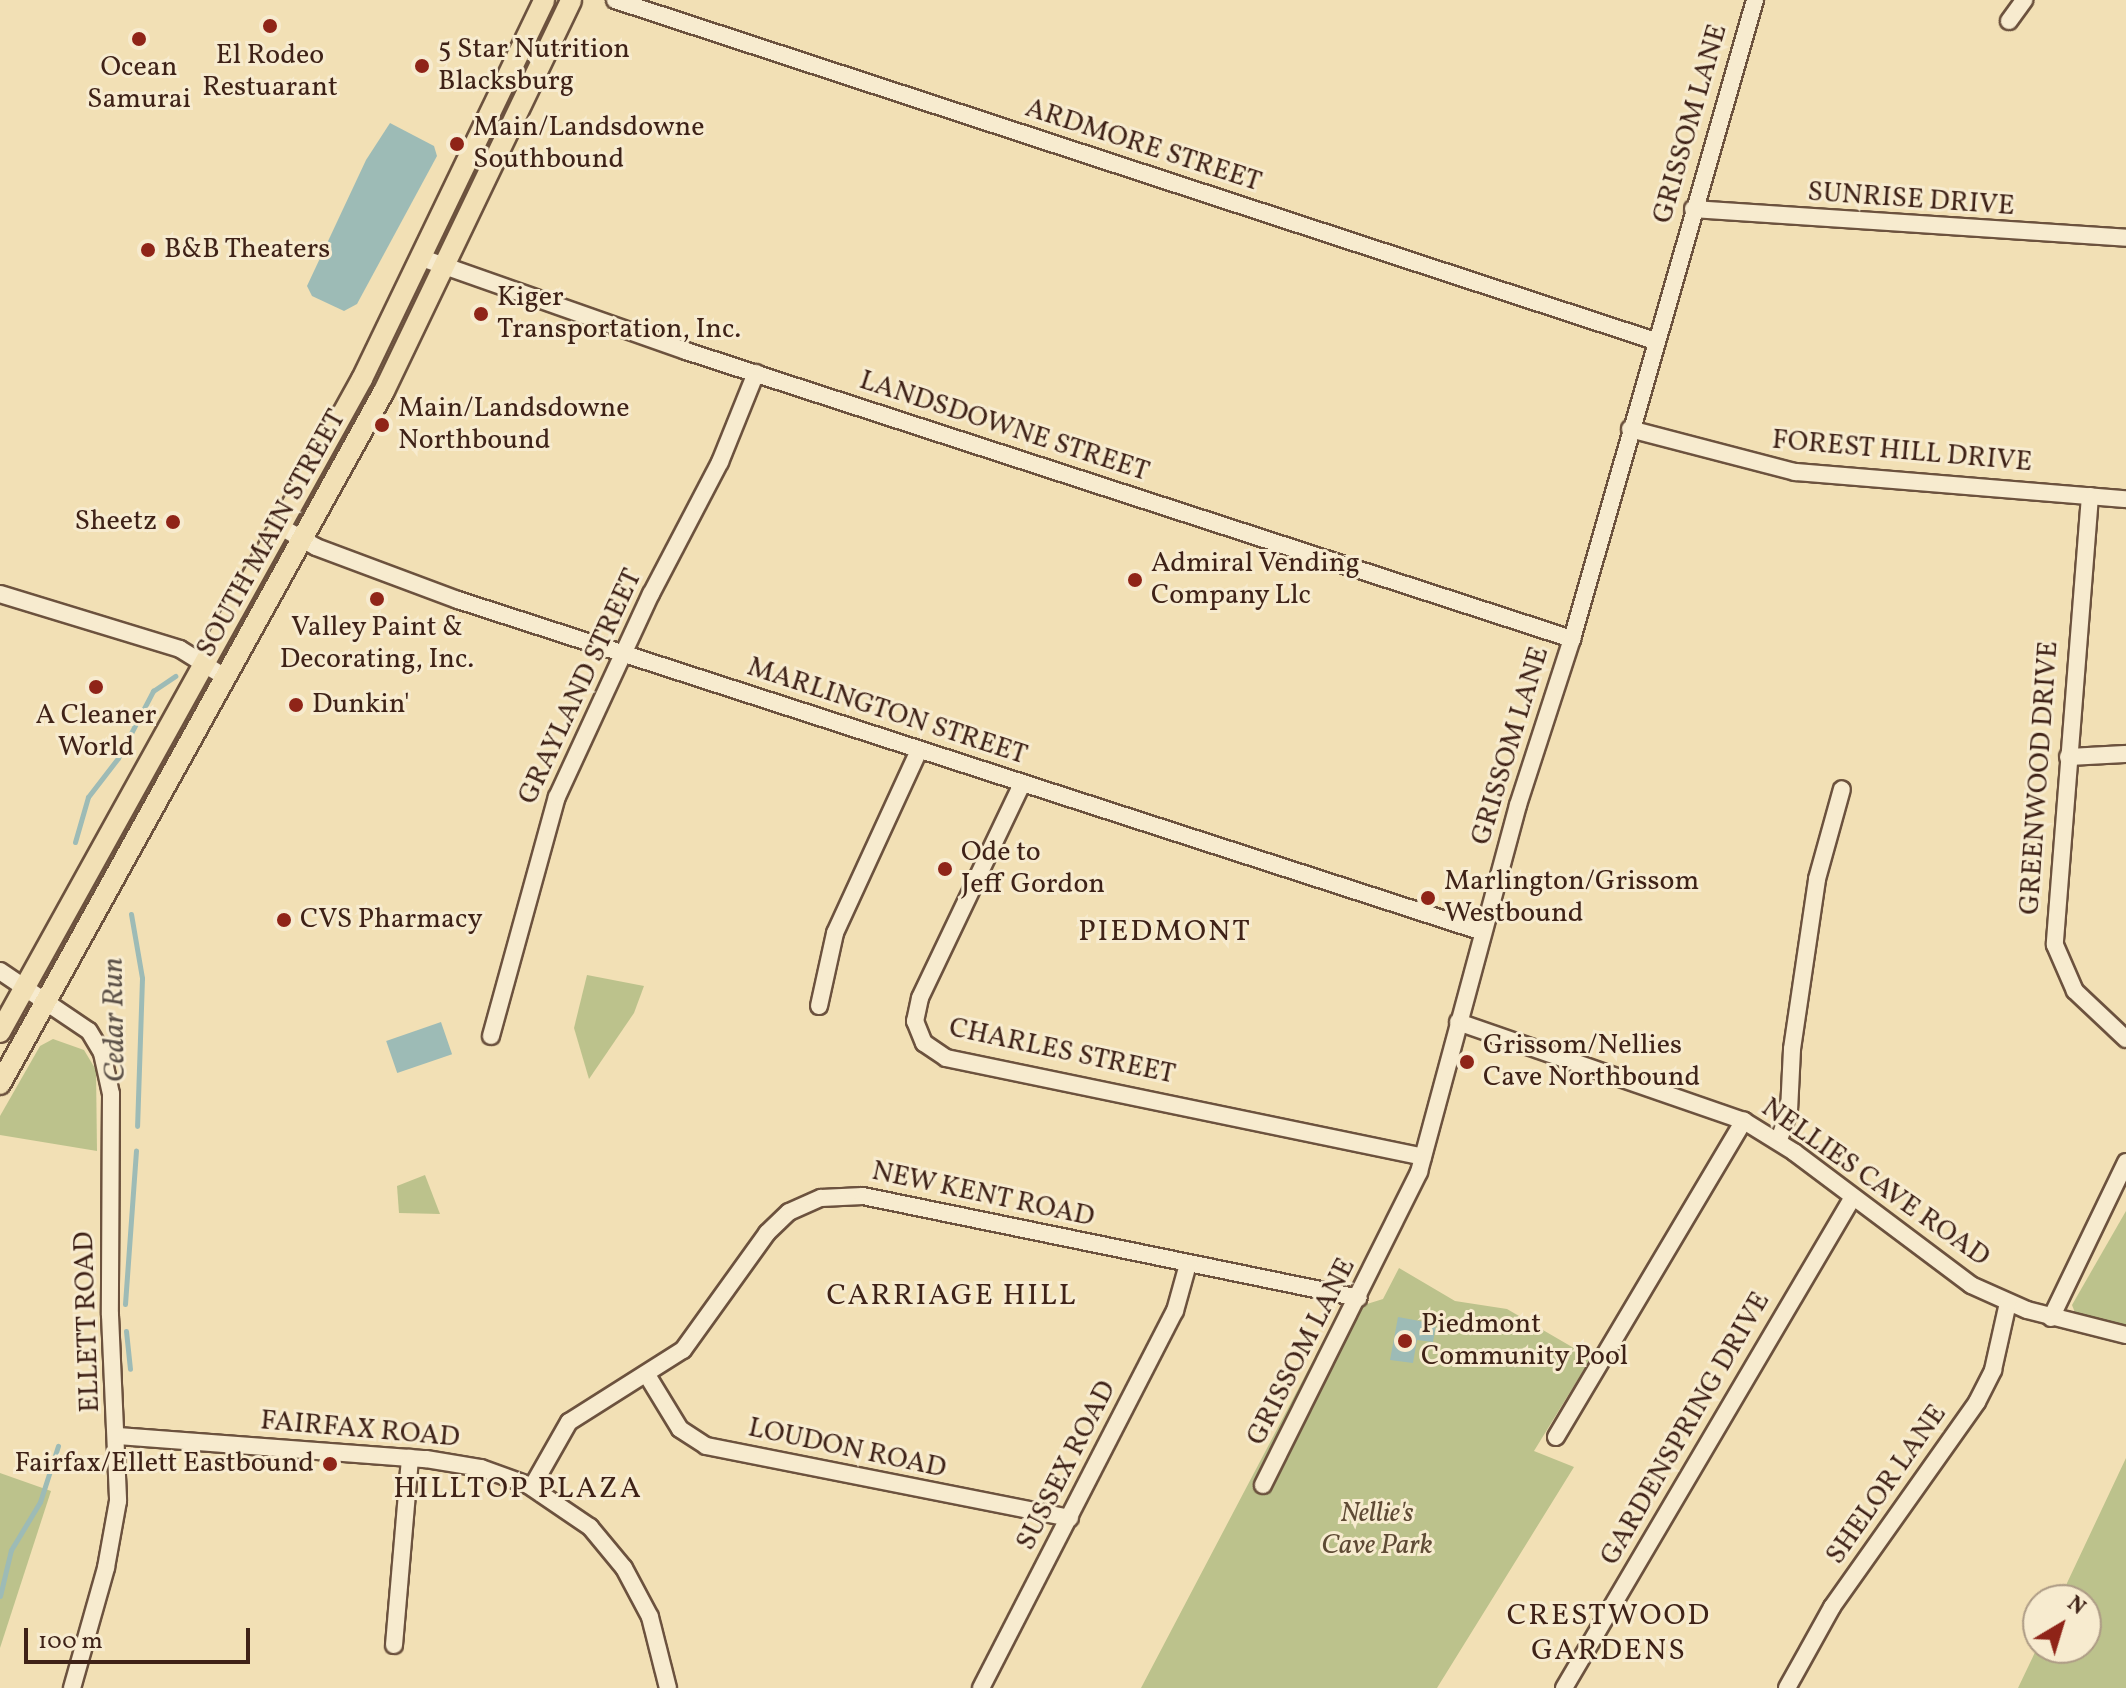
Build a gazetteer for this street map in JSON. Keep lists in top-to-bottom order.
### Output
{
  "streets": {
    "main road": ["SOUTH MAIN STREET"],
    "street": [
      "GRISSOM LANE",
      "ARDMORE STREET",
      "SUNRISE DRIVE",
      "LANDSDOWNE STREET",
      "FOREST HILL DRIVE",
      "GRAYLAND STREET",
      "MARLINGTON STREET",
      "GREENWOOD DRIVE",
      "CHARLES STREET",
      "NELLIES CAVE ROAD",
      "NEW KENT ROAD",
      "ELLETT ROAD",
      "GARDENSPRING DRIVE",
      "FAIRFAX ROAD",
      "LOUDON ROAD",
      "SUSSEX ROAD",
      "SHELOR LANE"
    ]
  },
  "crossings": [
    ["GRISSOM LANE", "ARDMORE STREET"],
    ["GRISSOM LANE", "SUNRISE DRIVE"],
    ["GRISSOM LANE", "LANDSDOWNE STREET"],
    ["GRISSOM LANE", "FOREST HILL DRIVE"],
    ["GRISSOM LANE", "MARLINGTON STREET"],
    ["GRISSOM LANE", "CHARLES STREET"],
    ["GRISSOM LANE", "NELLIES CAVE ROAD"],
    ["GRISSOM LANE", "NEW KENT ROAD"],
    ["LANDSDOWNE STREET", "SOUTH MAIN STREET"],
    ["LANDSDOWNE STREET", "GRAYLAND STREET"],
    ["FOREST HILL DRIVE", "GREENWOOD DRIVE"],
    ["SOUTH MAIN STREET", "MARLINGTON STREET"],
    ["SOUTH MAIN STREET", "ELLETT ROAD"],
    ["GRAYLAND STREET", "MARLINGTON STREET"],
    ["MARLINGTON STREET", "CHARLES STREET"],
    ["NELLIES CAVE ROAD", "GARDENSPRING DRIVE"],
    ["NELLIES CAVE ROAD", "SHELOR LANE"],
    ["NEW KENT ROAD", "FAIRFAX ROAD"],
    ["NEW KENT ROAD", "LOUDON ROAD"],
    ["NEW KENT ROAD", "SUSSEX ROAD"],
    ["ELLETT ROAD", "FAIRFAX ROAD"],
    ["LOUDON ROAD", "SUSSEX ROAD"]
  ],
  "districts": [
    "PIEDMONT",
    "CARRIAGE HILL",
    "HILLTOP PLAZA",
    "CRESTWOOD GARDENS"
  ],
  "water": ["Cedar Run"],
  "parks": ["Nellie's Cave Park"],
  "places": [
    "El Rodeo Restuarant",
    "Ocean Samurai",
    "5 Star Nutrition Blacksburg",
    "Main/Landsdowne Southbound",
    "B&B Theaters",
    "Kiger Transportation, Inc.",
    "Main/Landsdowne Northbound",
    "Sheetz",
    "Admiral Vending Company Llc",
    "Valley Paint & Decorating, Inc.",
    "A Cleaner World",
    "Dunkin'",
    "Ode to Jeff Gordon",
    "Marlington/Grissom Westbound",
    "CVS Pharmacy",
    "Grissom/Nellies Cave Northbound",
    "Piedmont Community Pool",
    "Fairfax/Ellett Eastbound"
  ],
  "scale_bar": "100 m",
  "north": "top right"
}
